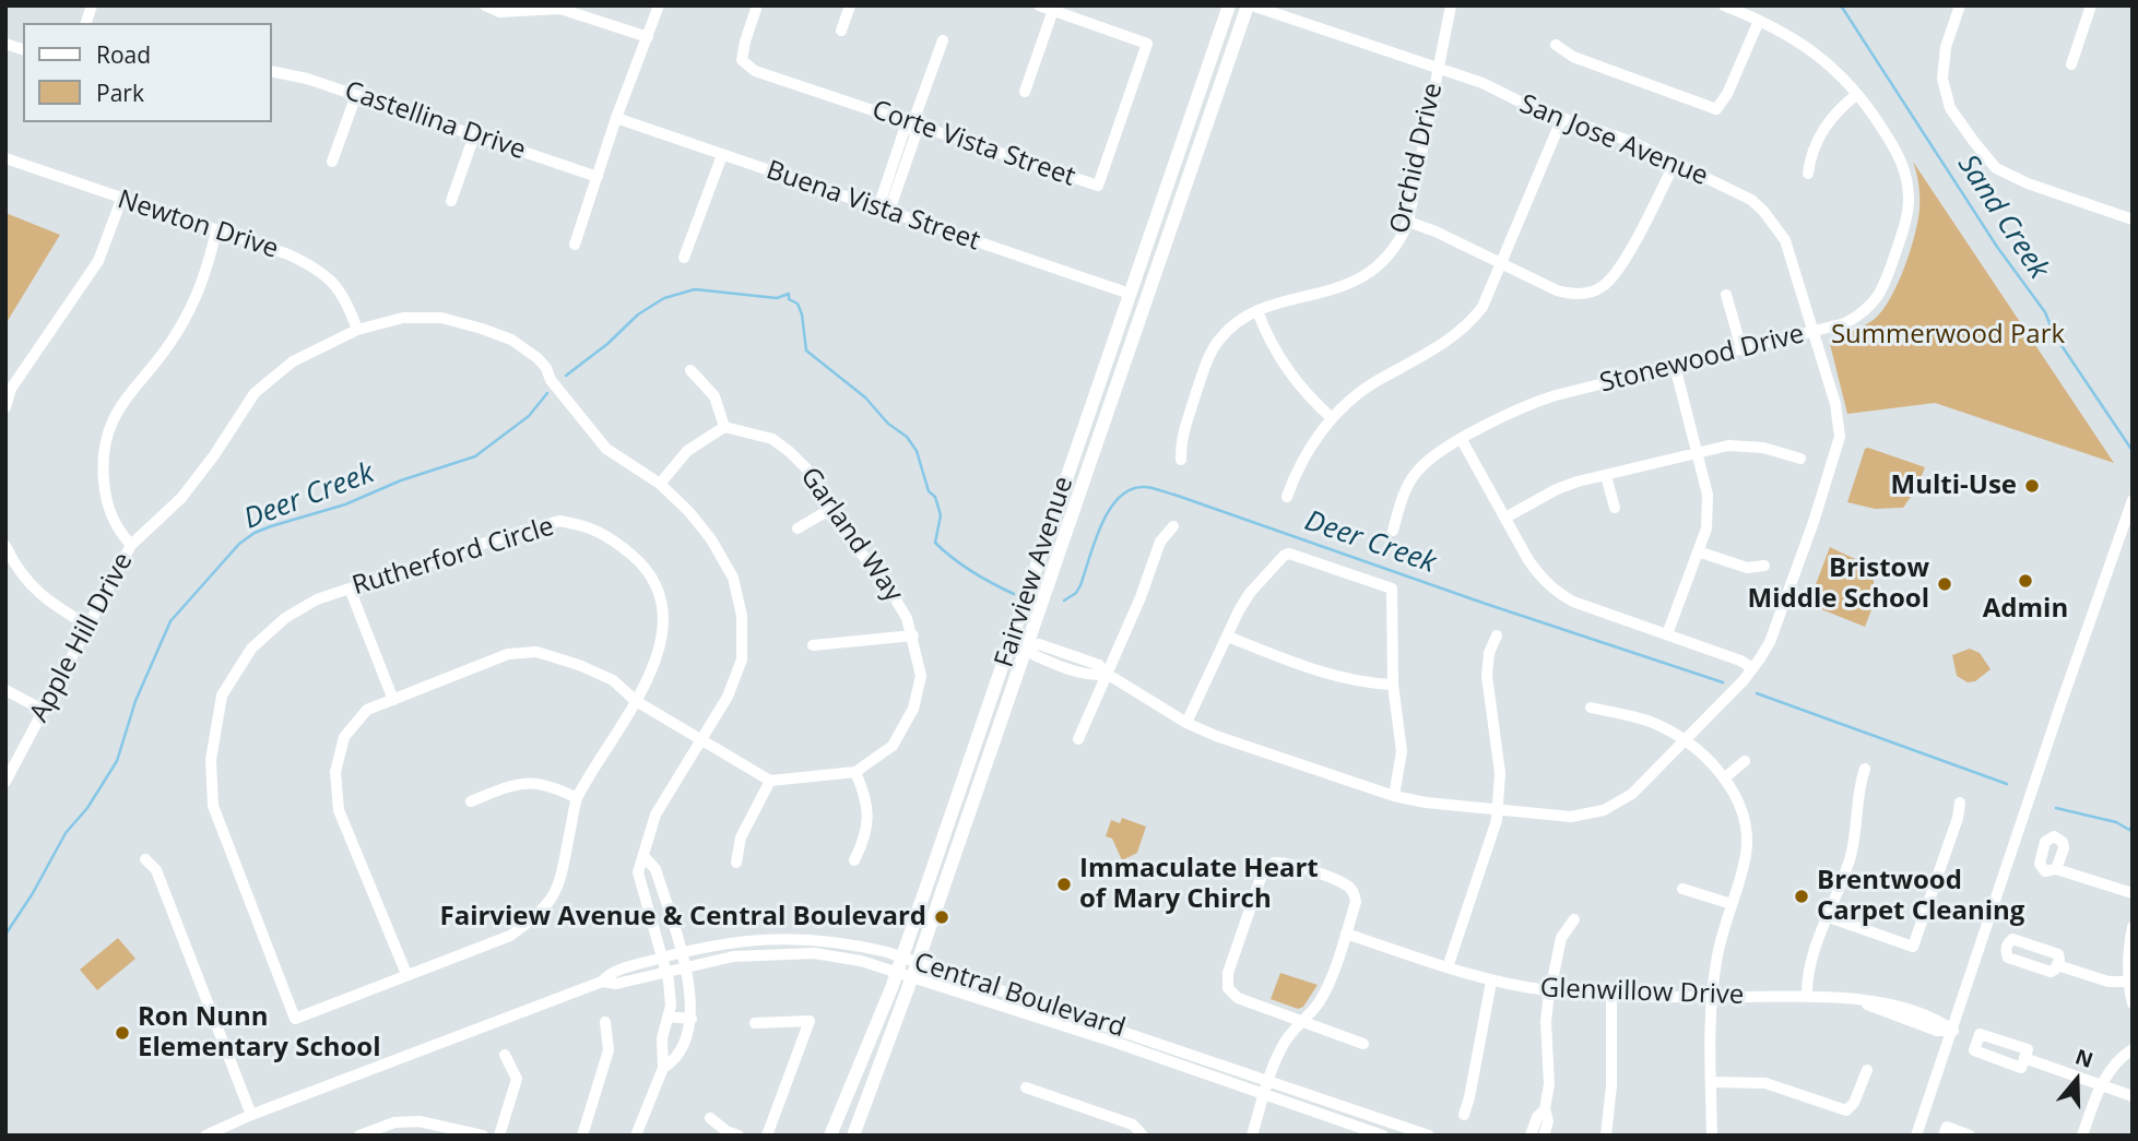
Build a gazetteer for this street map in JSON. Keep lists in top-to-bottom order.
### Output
{
  "streets": {
    "main road": ["Fairview Avenue"],
    "street": [
      "Castellina Drive",
      "San Jose Avenue",
      "Corte Vista Street",
      "Orchid Drive",
      "Buena Vista Street",
      "Newton Drive",
      "Stonewood Drive",
      "Garland Way",
      "Rutherford Circle",
      "Apple Hill Drive",
      "Glenwillow Drive",
      "Central Boulevard"
    ]
  },
  "crossings": [
    ["San Jose Avenue", "Orchid Drive"],
    ["San Jose Avenue", "Stonewood Drive"],
    ["San Jose Avenue", "Fairview Avenue"],
    ["Buena Vista Street", "Fairview Avenue"],
    ["Newton Drive", "Apple Hill Drive"],
    ["Fairview Avenue", "Central Boulevard"],
    ["Apple Hill Drive", "Central Boulevard"]
  ],
  "water": ["Sand Creek", "Deer Creek"],
  "parks": ["Summerwood Park"],
  "places": [
    "Multi-Use",
    "Admin",
    "Bristow Middle School",
    "Immaculate Heart of Mary Chirch",
    "Brentwood Carpet Cleaning",
    "Fairview Avenue & Central Boulevard",
    "Ron Nunn Elementary School"
  ],
  "legend": ["Road", "Park"],
  "north": "top"
}
